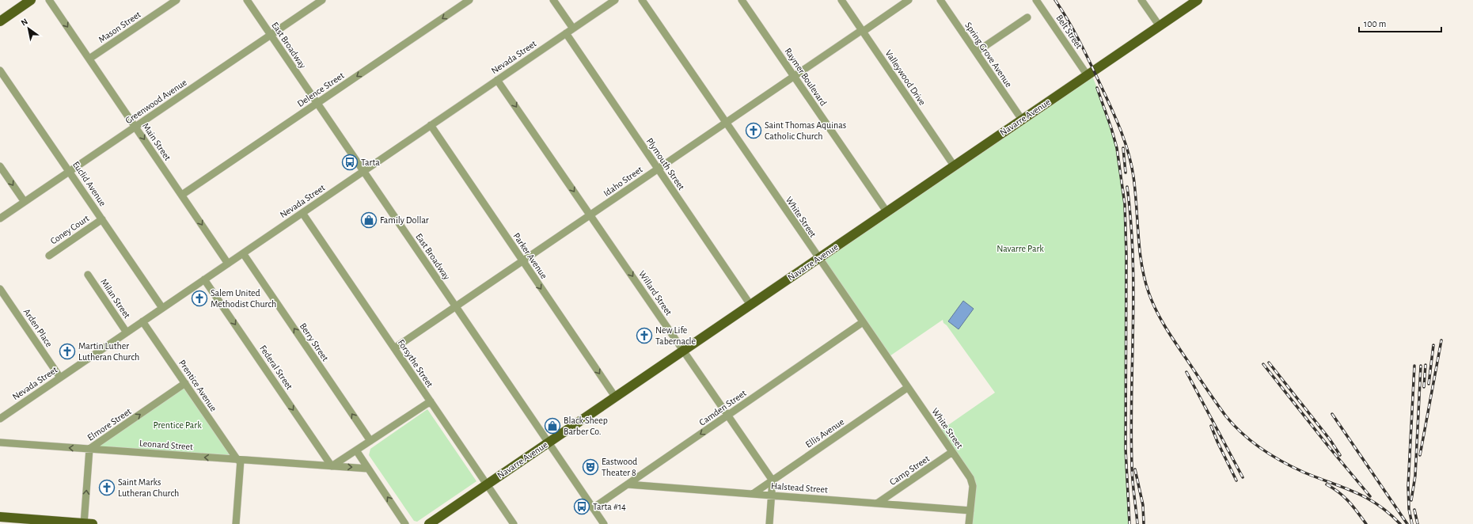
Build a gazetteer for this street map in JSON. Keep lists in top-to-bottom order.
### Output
{
  "streets": {
    "main road": ["Navarre Avenue"],
    "street": [
      "Mason Street",
      "Belt Street",
      "East Broadway",
      "Spring Grove Avenue",
      "Nevada Street",
      "Raymer Boulevard",
      "Valleywood Drive",
      "Delence Street",
      "Greenwood Avenue",
      "Main Street",
      "Plymouth Street",
      "Idaho Street",
      "Euclid Avenue",
      "White Street",
      "Coney Court",
      "Parker Avenue",
      "Willard Street",
      "Milan Street",
      "Arden Place",
      "Berry Street",
      "Forsythe Street",
      "Federal Street",
      "Prentice Avenue",
      "Camden Street",
      "Elmore Street",
      "Ellis Avenue",
      "Leonard Street",
      "Camp Street",
      "Halstead Street"
    ]
  },
  "crossings": [
    ["Mason Street", "Main Street"],
    ["Belt Street", "Navarre Avenue"],
    ["East Broadway", "Nevada Street"],
    ["East Broadway", "Delence Street"],
    ["East Broadway", "Greenwood Avenue"],
    ["East Broadway", "Navarre Avenue"],
    ["East Broadway", "Idaho Street"],
    ["East Broadway", "Camden Street"],
    ["Spring Grove Avenue", "Navarre Avenue"],
    ["Nevada Street", "Main Street"],
    ["Nevada Street", "Plymouth Street"],
    ["Nevada Street", "Euclid Avenue"],
    ["Nevada Street", "Parker Avenue"],
    ["Nevada Street", "Willard Street"],
    ["Nevada Street", "Milan Street"],
    ["Nevada Street", "Arden Place"],
    ["Nevada Street", "Berry Street"],
    ["Nevada Street", "Forsythe Street"],
    ["Nevada Street", "Federal Street"],
    ["Nevada Street", "Prentice Avenue"],
    ["Raymer Boulevard", "Navarre Avenue"],
    ["Raymer Boulevard", "Idaho Street"],
    ["Valleywood Drive", "Navarre Avenue"],
    ["Valleywood Drive", "Idaho Street"],
    ["Delence Street", "Main Street"],
    ["Greenwood Avenue", "Main Street"],
    ["Greenwood Avenue", "Euclid Avenue"],
    ["Navarre Avenue", "Plymouth Street"],
    ["Navarre Avenue", "White Street"],
    ["Navarre Avenue", "Parker Avenue"],
    ["Navarre Avenue", "Willard Street"],
    ["Navarre Avenue", "Forsythe Street"],
    ["Plymouth Street", "Idaho Street"],
    ["Idaho Street", "White Street"],
    ["Idaho Street", "Parker Avenue"],
    ["Idaho Street", "Willard Street"],
    ["Idaho Street", "Forsythe Street"],
    ["Euclid Avenue", "Coney Court"],
    ["White Street", "Camden Street"],
    ["White Street", "Ellis Avenue"],
    ["White Street", "Camp Street"],
    ["White Street", "Halstead Street"],
    ["Willard Street", "Camden Street"],
    ["Willard Street", "Ellis Avenue"],
    ["Federal Street", "Leonard Street"],
    ["Prentice Avenue", "Elmore Street"],
    ["Prentice Avenue", "Leonard Street"],
    ["Camden Street", "Halstead Street"],
    ["Elmore Street", "Leonard Street"],
    ["Ellis Avenue", "Halstead Street"],
    ["Camp Street", "Halstead Street"]
  ],
  "one_way": [
    "Delence Street",
    "Main Street",
    "Parker Avenue",
    "Willard Street",
    "Berry Street",
    "Federal Street",
    "Camden Street",
    "Elmore Street"
  ],
  "parks": ["Navarre Park", "Prentice Park"],
  "places": {
    "church": [
      "Saint Thomas Aquinas Catholic Church",
      "Salem United Methodist Church",
      "New Life Tabernacle",
      "Martin Luther Lutheran Church",
      "Saint Marks Lutheran Church"
    ],
    "bus stop": ["Tarta", "Tarta #14"],
    "shop": ["Family Dollar", "Black Sheep Barber Co."],
    "theatre": ["Eastwood Theater 8"]
  },
  "scale_bar": "100 m",
  "north": "top left"
}
